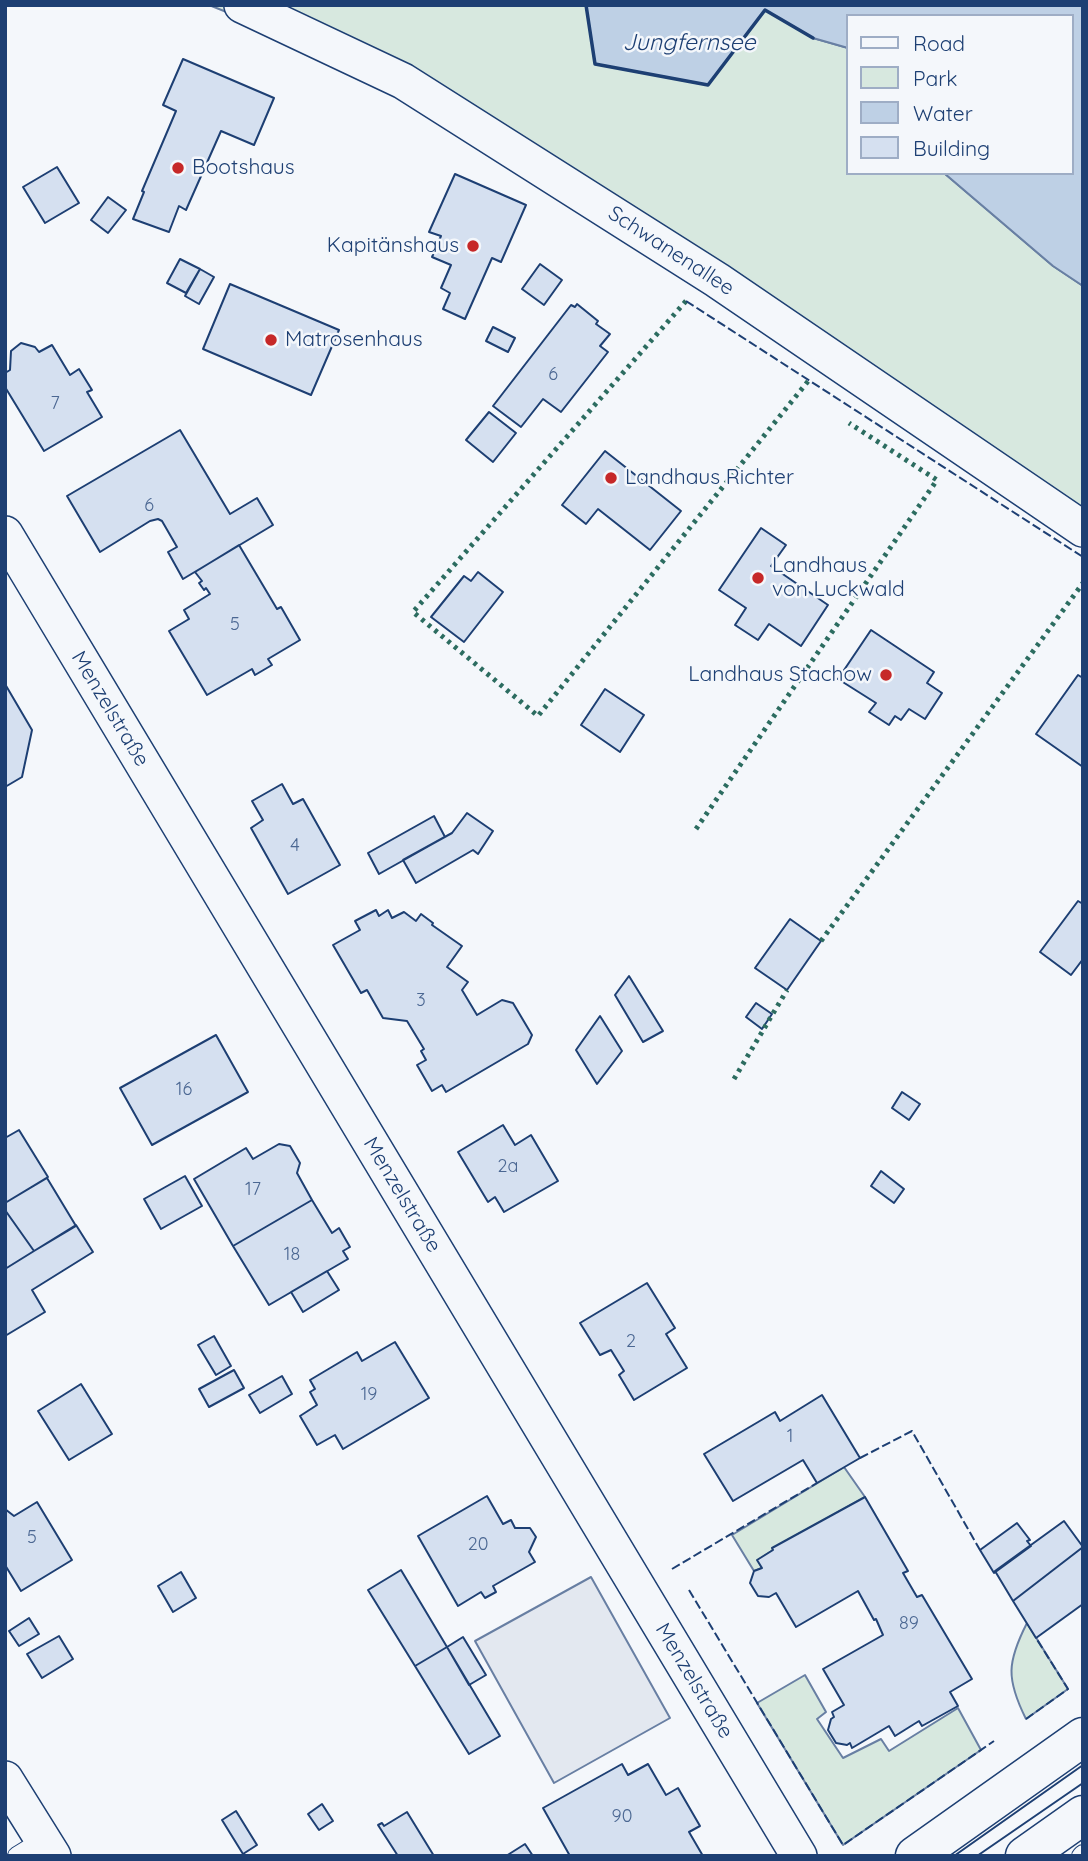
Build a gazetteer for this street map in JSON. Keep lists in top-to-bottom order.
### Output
{
  "streets": {
    "street": ["Schwanenallee", "Menzelstraße"]
  },
  "water": ["Jungfernsee"],
  "places": [
    "Bootshaus",
    "Kapitänshaus",
    "Matrosenhaus",
    "Landhaus Richter",
    "Landhaus von Luckwald",
    "Landhaus Stachow"
  ],
  "house_numbers": [
    "6",
    "7",
    "6",
    "5",
    "4",
    "3",
    "16",
    "2a",
    "17",
    "18",
    "2",
    "19",
    "1",
    "5",
    "20",
    "89",
    "90"
  ],
  "legend": [
    "Road",
    "Park",
    "Water",
    "Building"
  ]
}
